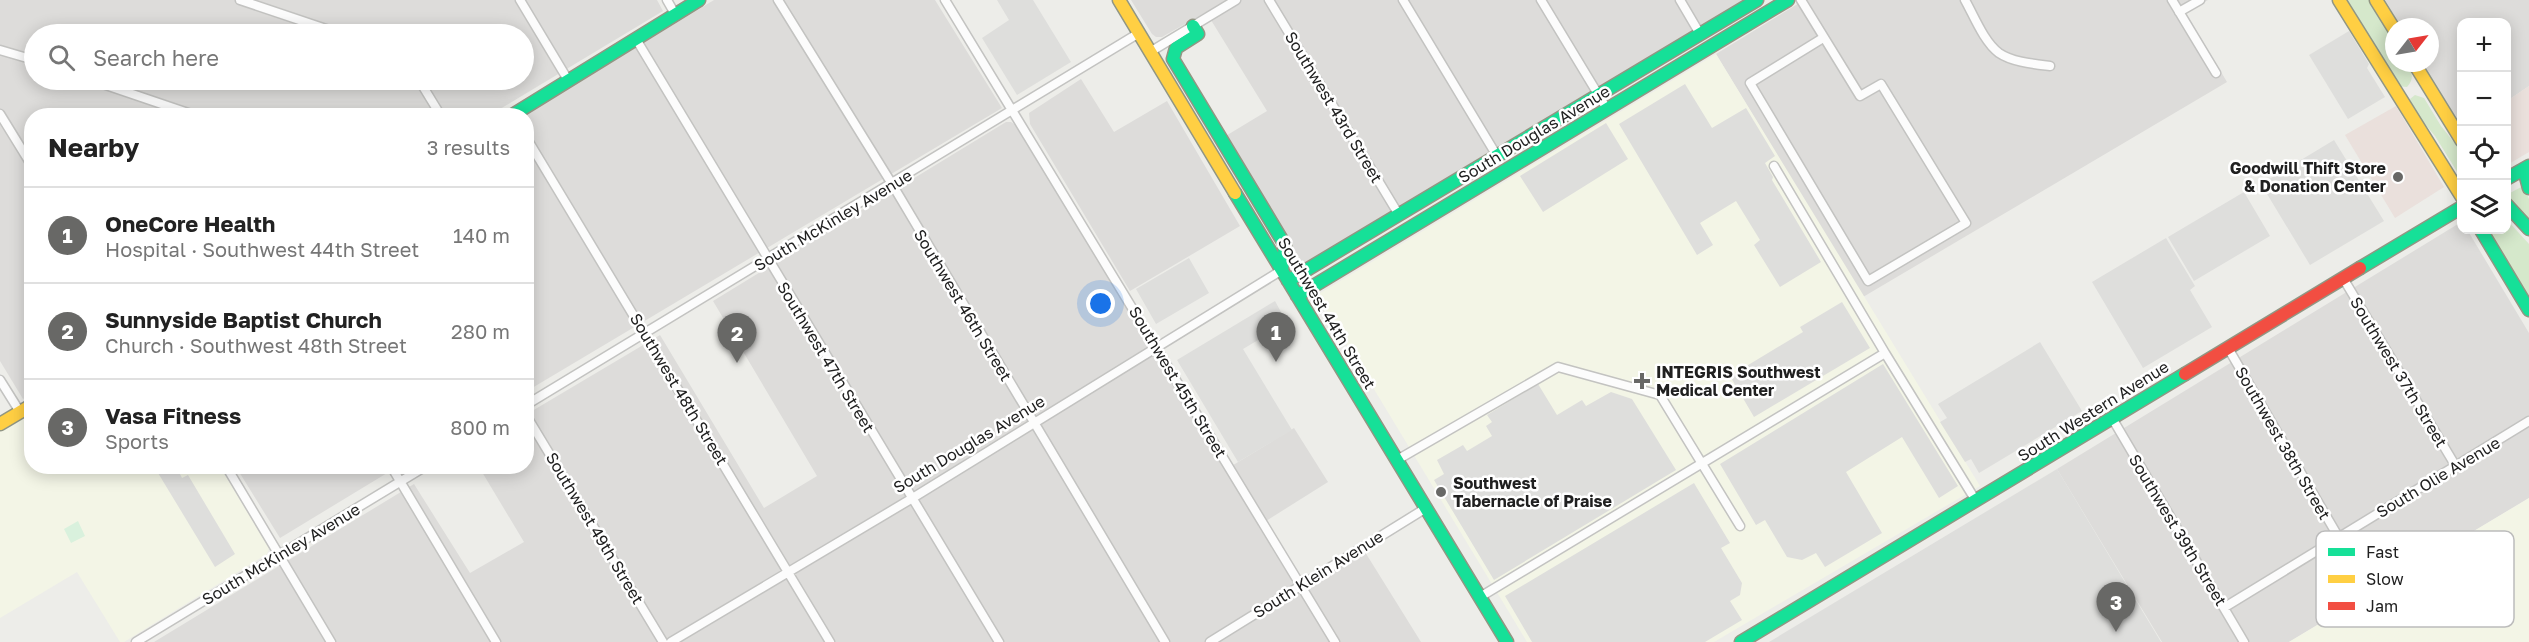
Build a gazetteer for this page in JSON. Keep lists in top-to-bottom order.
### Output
{
  "streets": {
    "main road": ["South Douglas Avenue", "Southwest 44th Street", "South Western Avenue"],
    "street": [
      "Southwest 43rd Street",
      "South McKinley Avenue",
      "Southwest 46th Street",
      "Southwest 47th Street",
      "Southwest 37th Street",
      "Southwest 45th Street",
      "Southwest 48th Street",
      "Southwest 38th Street",
      "South Olie Avenue",
      "Southwest 49th Street",
      "Southwest 39th Street",
      "South Klein Avenue"
    ]
  },
  "crossings": [
    ["Southwest 43rd Street", "South Douglas Avenue"],
    ["South Douglas Avenue", "Southwest 46th Street"],
    ["South Douglas Avenue", "Southwest 44th Street"],
    ["South Douglas Avenue", "Southwest 47th Street"],
    ["South Douglas Avenue", "Southwest 45th Street"],
    ["South Douglas Avenue", "Southwest 48th Street"],
    ["South McKinley Avenue", "Southwest 46th Street"],
    ["South McKinley Avenue", "Southwest 44th Street"],
    ["South McKinley Avenue", "Southwest 47th Street"],
    ["South McKinley Avenue", "Southwest 45th Street"],
    ["South McKinley Avenue", "Southwest 48th Street"],
    ["Southwest 44th Street", "South Klein Avenue"],
    ["Southwest 37th Street", "South Western Avenue"],
    ["Southwest 37th Street", "South Olie Avenue"],
    ["Southwest 45th Street", "South Klein Avenue"],
    ["South Western Avenue", "Southwest 38th Street"],
    ["South Western Avenue", "Southwest 39th Street"],
    ["South Olie Avenue", "Southwest 39th Street"]
  ],
  "places": {
    "other": ["Goodwill Thift Store & Donation Center", "Southwest Tabernacle of Praise"],
    "health": ["INTEGRIS Southwest Medical Center"]
  },
  "legend": ["Fast", "Slow", "Jam"],
  "north": "top right",
  "page": {
    "map_buttons": ["+", "−"],
    "search": "Search here",
    "heading": ["Nearby", "3 results"],
    "list": [
      {
        "mark": "1",
        "name": "OneCore Health",
        "note": "Hospital · Southwest 44th Street",
        "value": "140 m"
      },
      {
        "mark": "2",
        "name": "Sunnyside Baptist Church",
        "note": "Church · Southwest 48th Street",
        "value": "280 m"
      },
      {
        "mark": "3",
        "name": "Vasa Fitness",
        "note": "Sports",
        "value": "800 m"
      }
    ],
    "pins": ["1", "2", "3"]
  }
}
